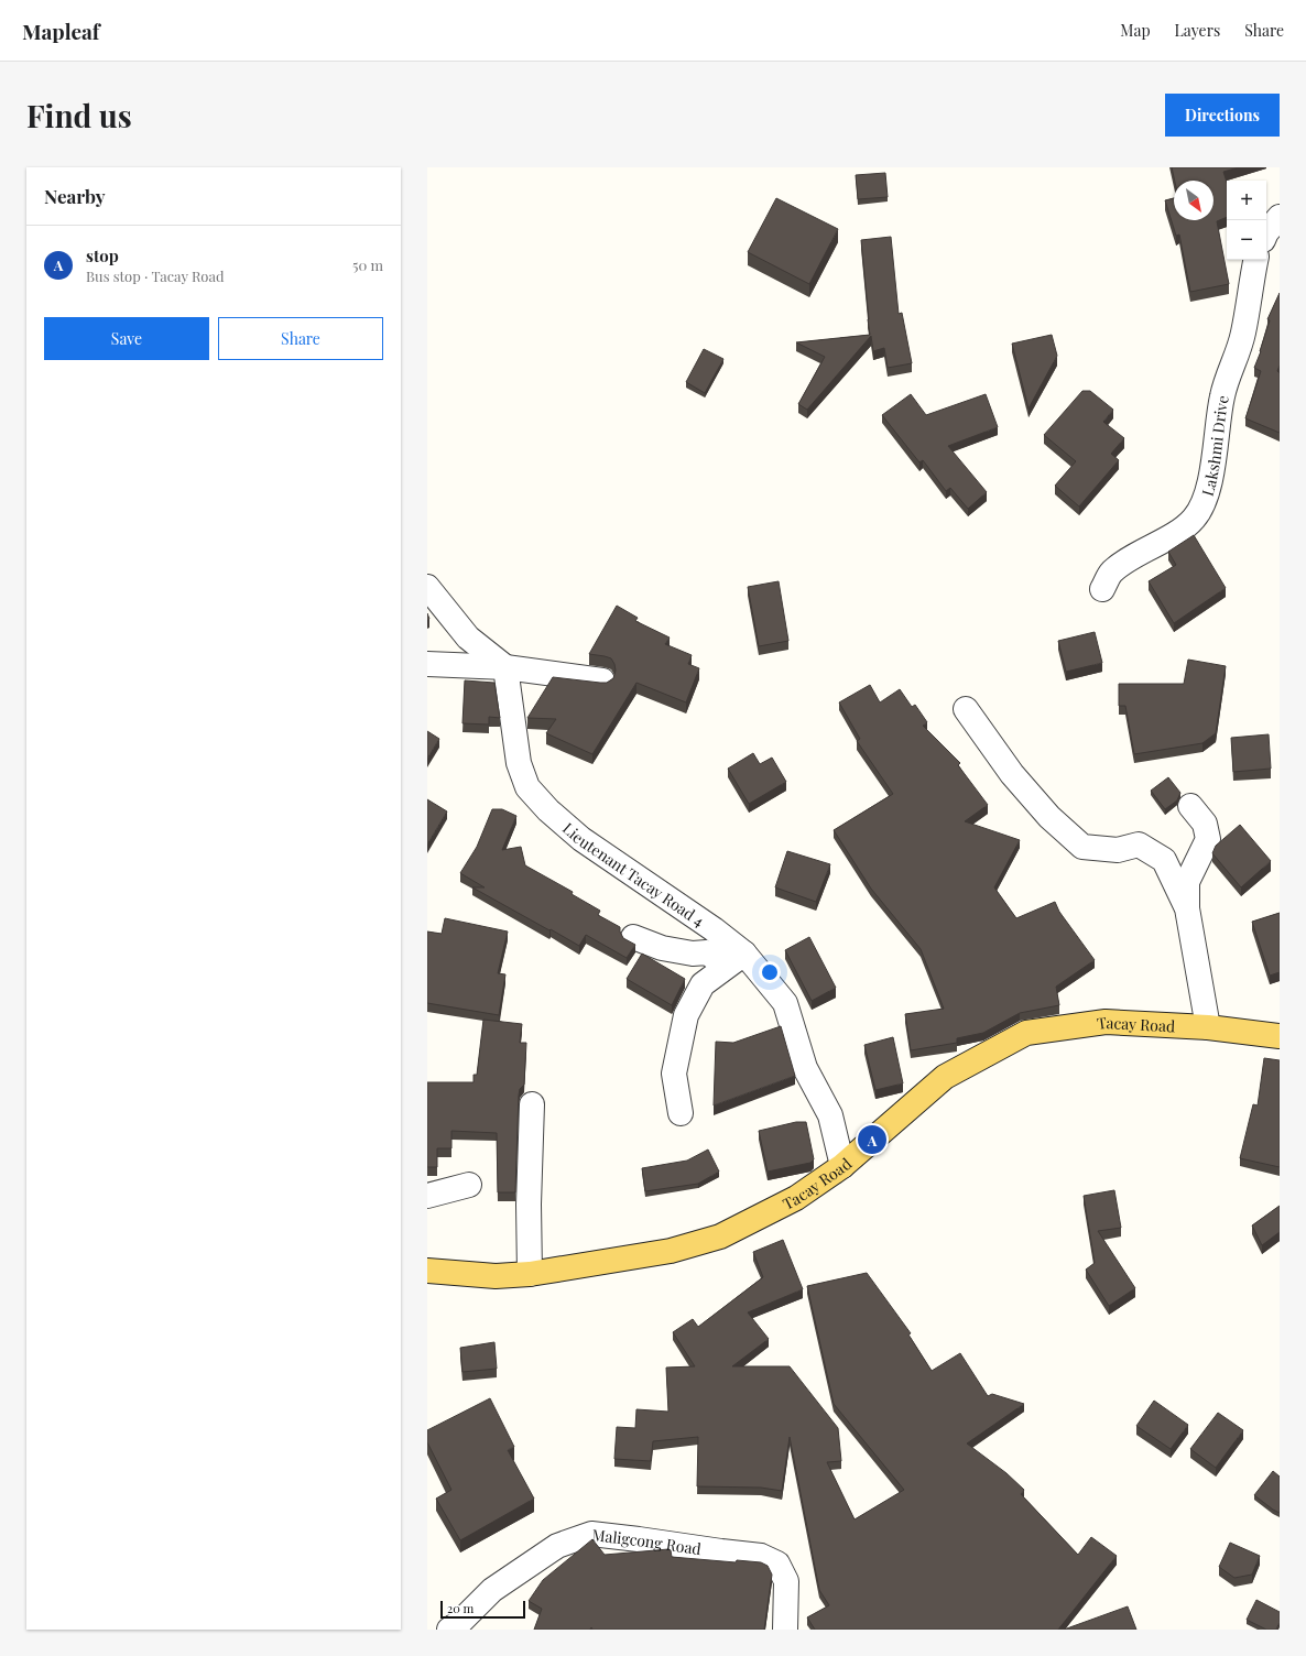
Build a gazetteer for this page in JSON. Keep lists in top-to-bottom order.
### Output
{
  "streets": {
    "main road": ["Tacay Road"],
    "street": ["Lakshmi Drive", "Lieutenant Tacay Road 4", "Maligcong Road"]
  },
  "crossings": [
    ["Lieutenant Tacay Road 4", "Tacay Road"]
  ],
  "scale_bar": "20 m",
  "north": "bottom right",
  "page": {
    "header": "Mapleaf",
    "nav": ["Map", "Layers", "Share"],
    "buttons": [
      "Directions",
      ["Save", "Share"]
    ],
    "title": "Find us",
    "heading": "Nearby",
    "map_buttons": ["+", "−"],
    "list": [
      {
        "mark": "A",
        "name": "stop",
        "note": "Bus stop · Tacay Road",
        "value": "50 m"
      }
    ],
    "pins": "A",
    "scale": "20 m"
  }
}
